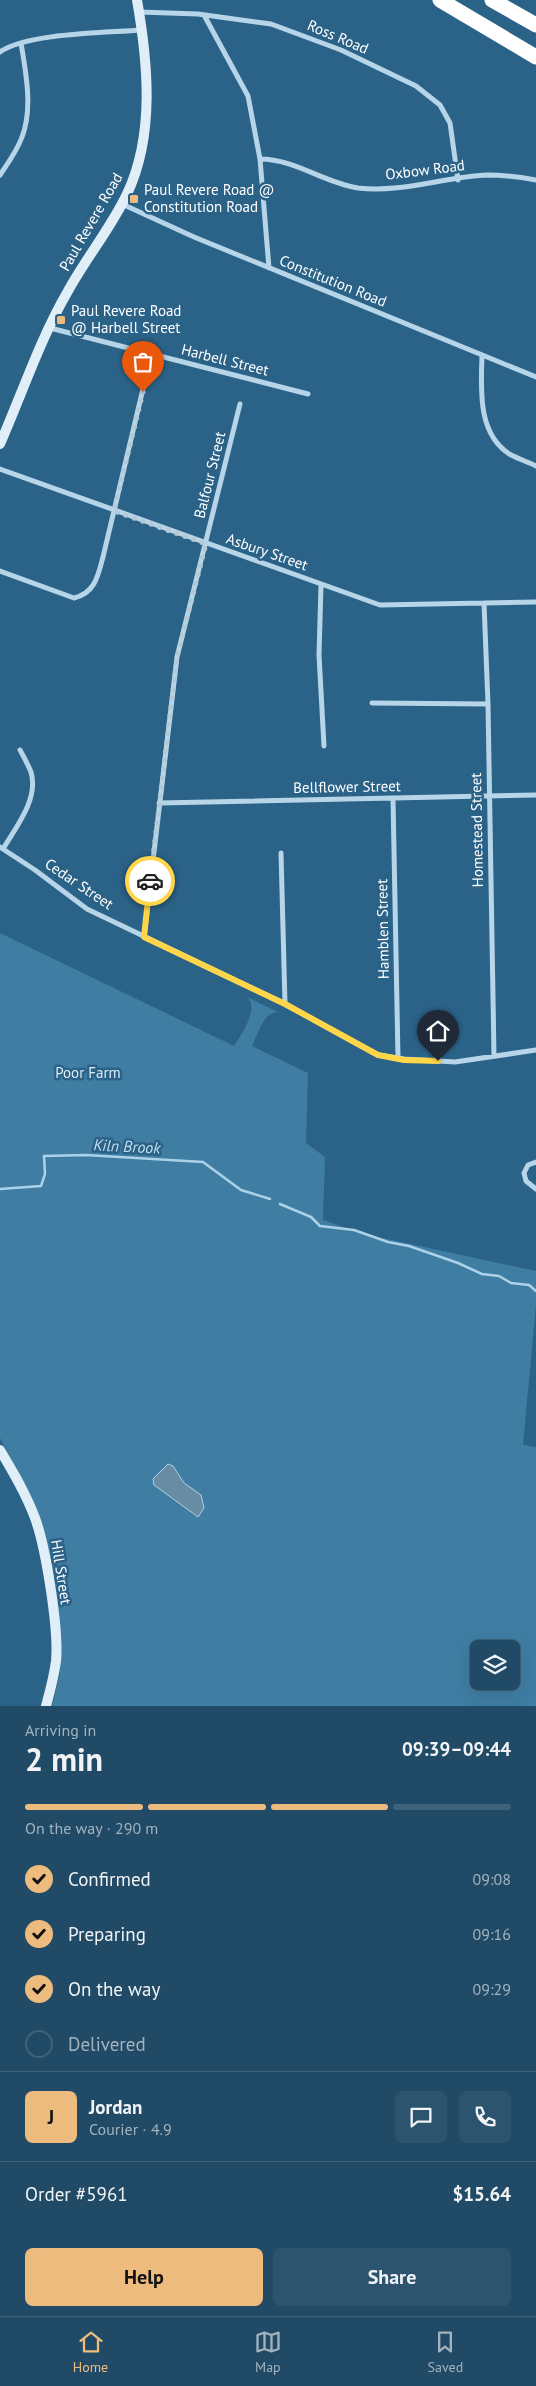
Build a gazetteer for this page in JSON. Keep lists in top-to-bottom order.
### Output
{
  "streets": {
    "street": [
      "Ross Road",
      "Oxbow Road",
      "Paul Revere Road",
      "Constitution Road",
      "Harbell Street",
      "Balfour Street",
      "Asbury Street",
      "Bellflower Street",
      "Homestead Street",
      "Cedar Street",
      "Hamblen Street",
      "Hill Street"
    ]
  },
  "crossings": [
    ["Ross Road", "Oxbow Road"],
    ["Ross Road", "Paul Revere Road"],
    ["Paul Revere Road", "Constitution Road"],
    ["Paul Revere Road", "Harbell Street"],
    ["Balfour Street", "Asbury Street"],
    ["Balfour Street", "Bellflower Street"],
    ["Balfour Street", "Cedar Street"],
    ["Asbury Street", "Homestead Street"],
    ["Bellflower Street", "Homestead Street"],
    ["Bellflower Street", "Hamblen Street"],
    ["Homestead Street", "Cedar Street"],
    ["Cedar Street", "Hamblen Street"]
  ],
  "water": ["Kiln Brook"],
  "parks": ["Poor Farm"],
  "places": {
    "transit": ["Paul Revere Road @ Constitution Road", "Paul Revere Road @ Harbell Street"]
  },
  "page": {
    "heading": ["2 min", "Arriving in", "09:39–09:44"],
    "panel": [
      "Jordan",
      "Courier · 4.9",
      "Order #5961",
      "$15.64"
    ],
    "bar": "On the way · 290 m",
    "list": [
      ["Confirmed", "09:08"],
      ["Preparing", "09:16"],
      ["On the way", "09:29"],
      "Delivered"
    ],
    "round": "J",
    "buttons": ["Help", "Share"],
    "tabs": ["Home", "Map", "Saved"]
  }
}
